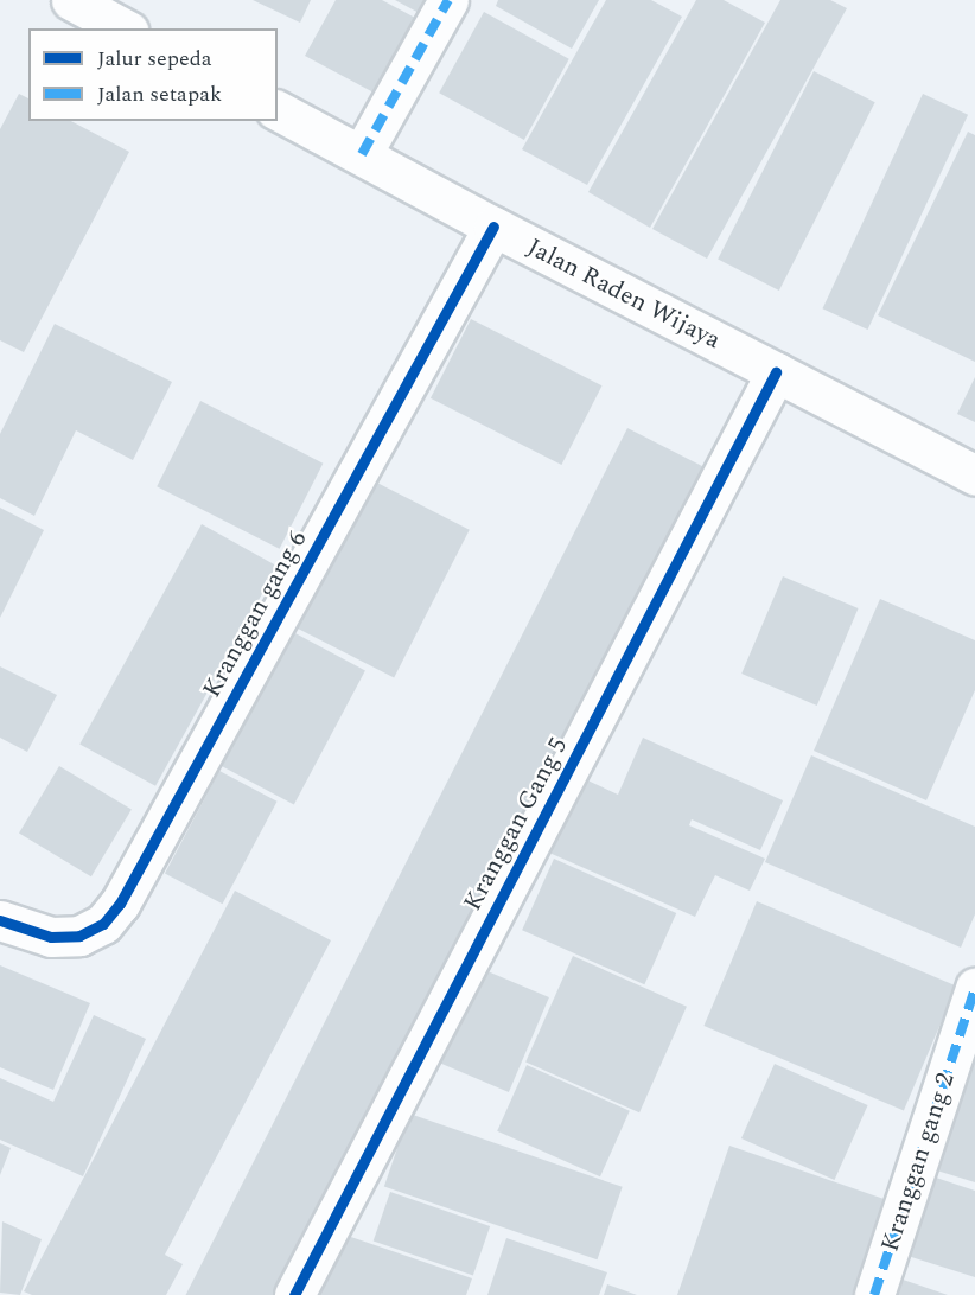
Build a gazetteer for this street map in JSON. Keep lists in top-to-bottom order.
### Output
{
  "streets": {
    "street": [
      "Jalan Raden Wijaya",
      "Kranggan gang 6",
      "Kranggan Gang 5",
      "Kranggan gang 2"
    ]
  },
  "crossings": [
    ["Jalan Raden Wijaya", "Kranggan gang 6"],
    ["Jalan Raden Wijaya", "Kranggan Gang 5"]
  ],
  "legend": ["Jalur sepeda", "Jalan setapak"]
}
